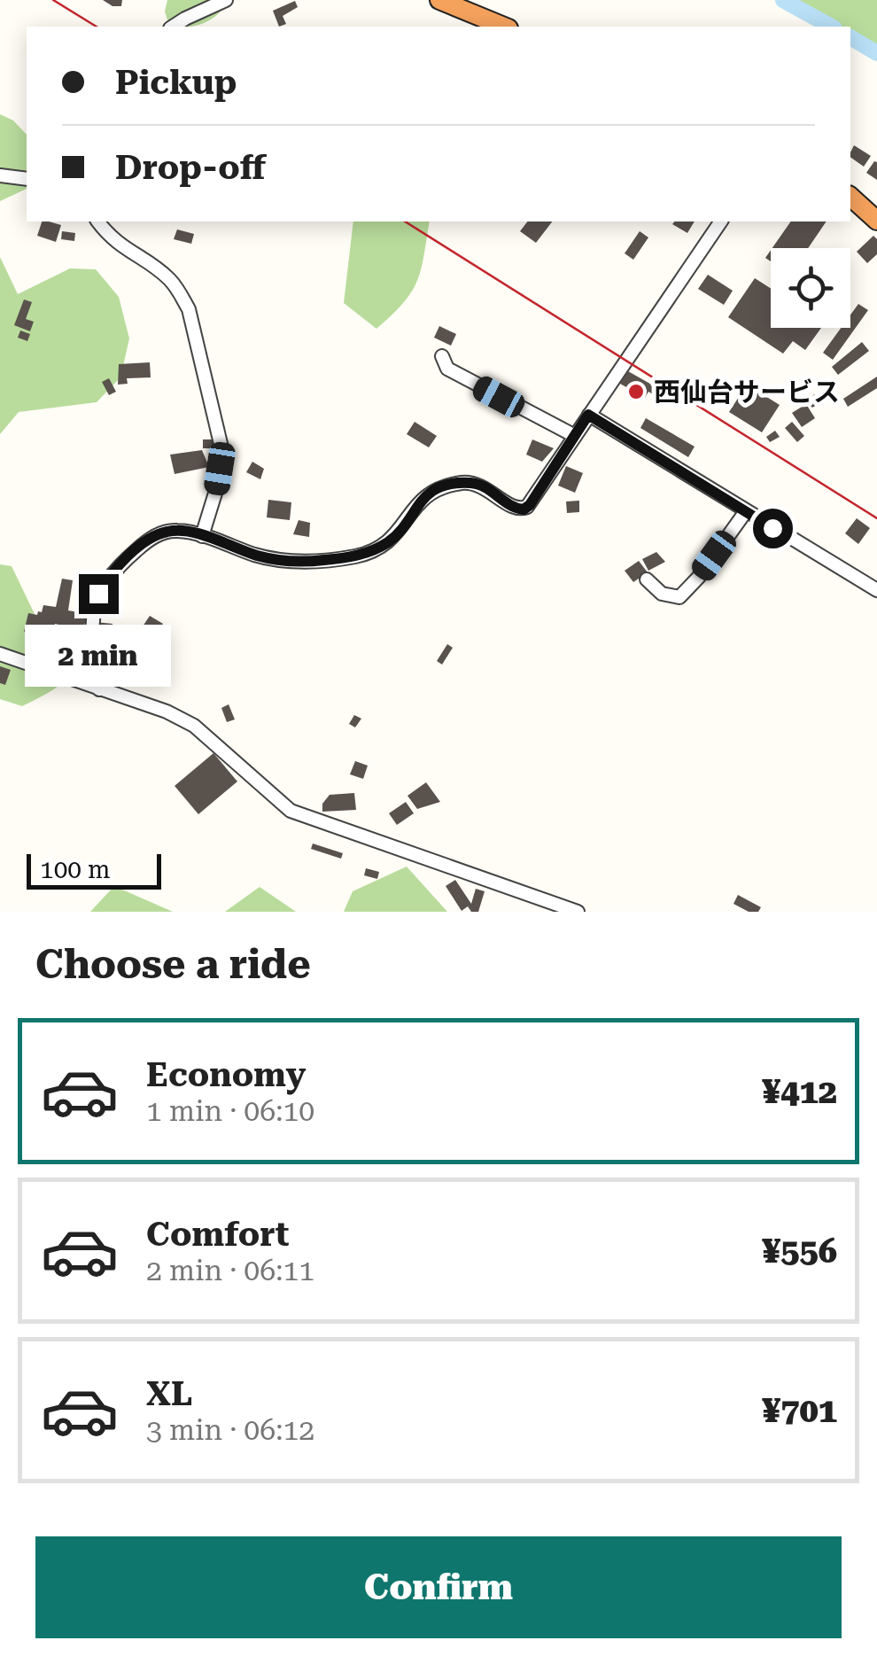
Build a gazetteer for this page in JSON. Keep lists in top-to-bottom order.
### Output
{
  "places": ["西仙台サービス"],
  "scale_bar": "100 m",
  "page": {
    "banner": ["Pickup", "Drop-off"],
    "bubble": "2 min",
    "scale": "100 m",
    "heading": "Choose a ride",
    "list": [
      {
        "name": "Economy",
        "note": "1 min · 06:10",
        "value": "¥412"
      },
      {
        "name": "Comfort",
        "note": "2 min · 06:11",
        "value": "¥556"
      },
      {
        "name": "XL",
        "note": "3 min · 06:12",
        "value": "¥701"
      }
    ],
    "buttons": "Confirm"
  }
}
